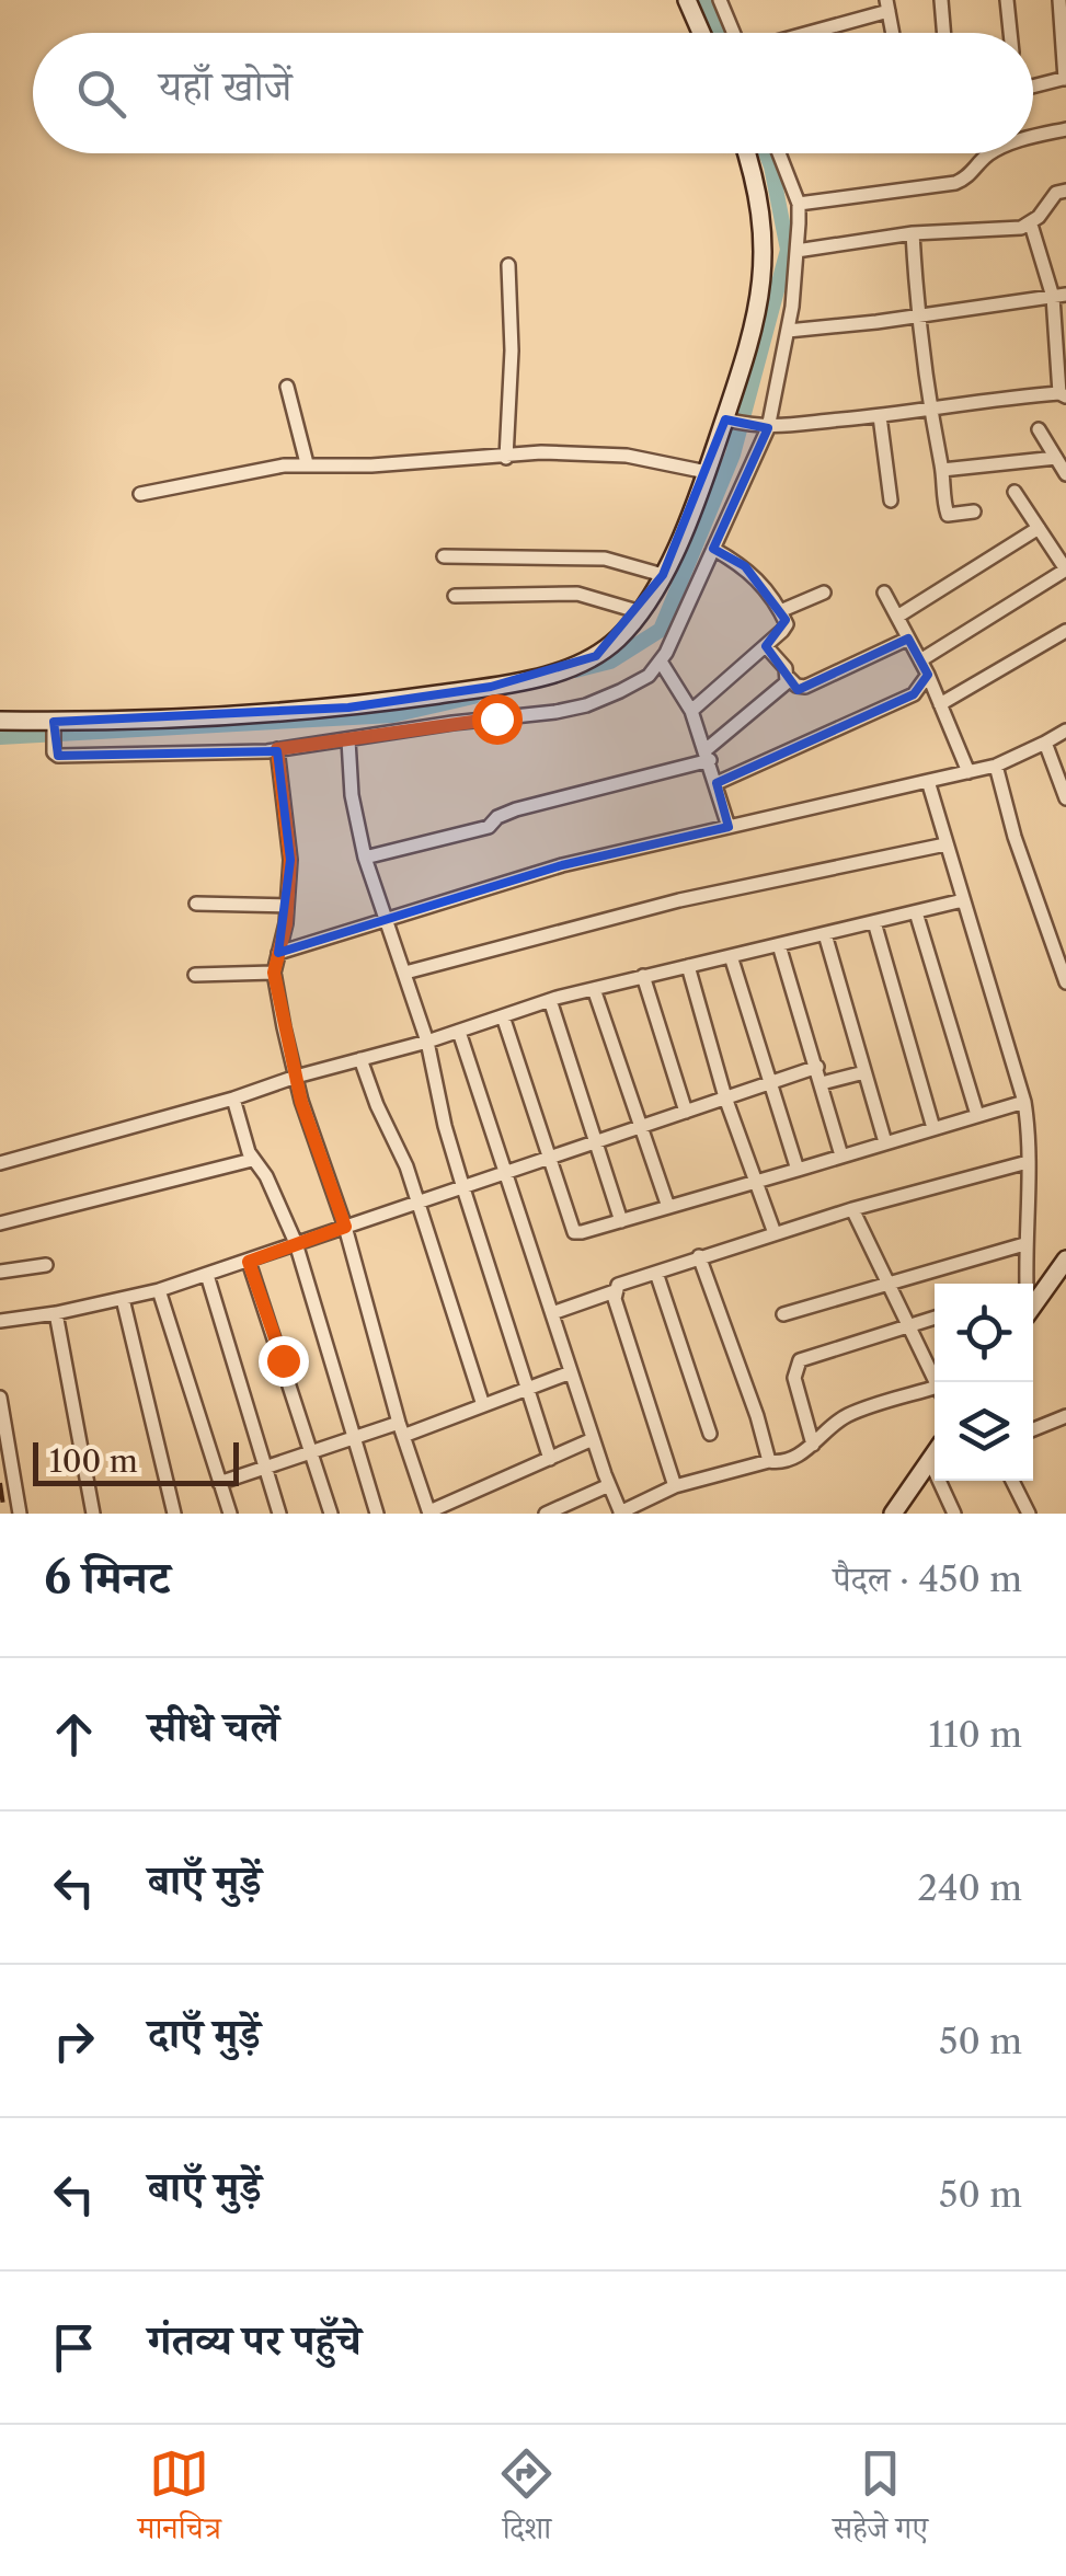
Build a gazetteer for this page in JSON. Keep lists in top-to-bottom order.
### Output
{
  "scale_bar": "100 m",
  "page": {
    "search": "यहाँ खोजें",
    "scale": "100 m",
    "heading": ["6 मिनट", "पैदल · 450 m"],
    "list": [
      ["सीधे चलें", "110 m"],
      ["बाएँ मुड़ें", "240 m"],
      ["दाएँ मुड़ें", "50 m"],
      ["बाएँ मुड़ें", "50 m"],
      "गंतव्य पर पहुँचे"
    ],
    "nav": ["मानचित्र", "दिशा", "सहेजे गए"]
  }
}
